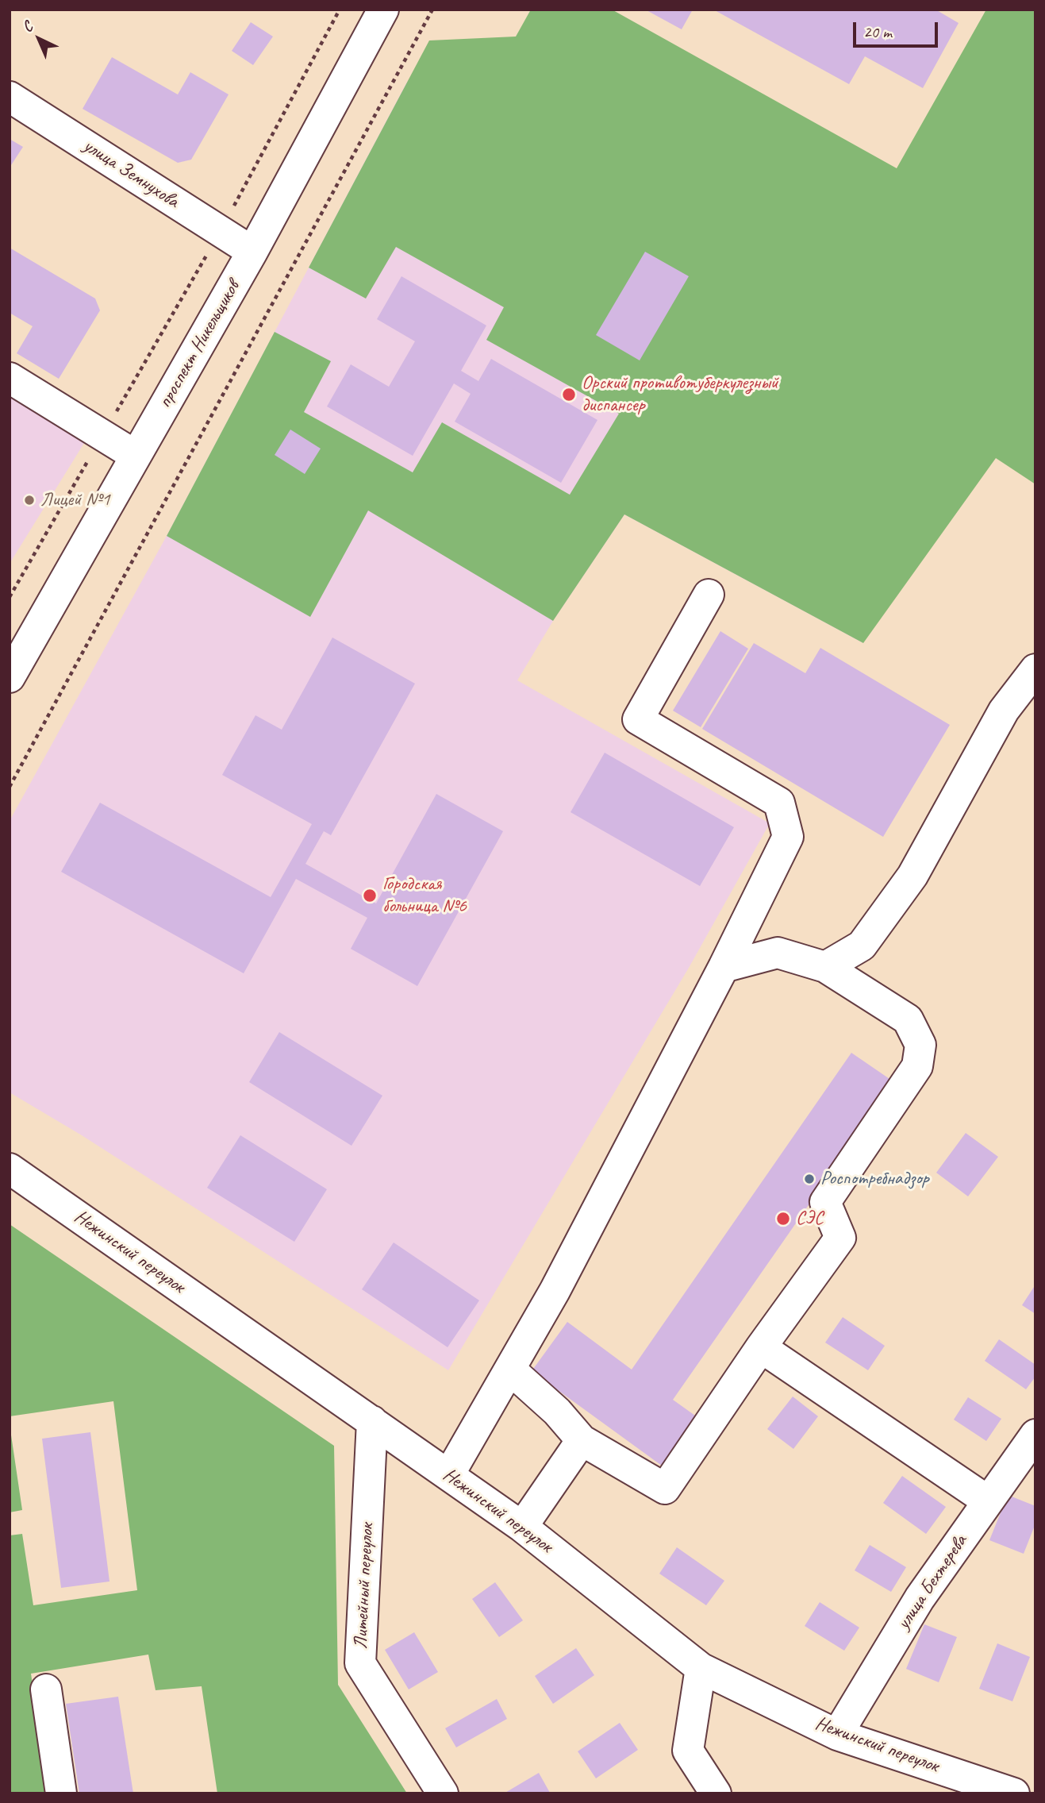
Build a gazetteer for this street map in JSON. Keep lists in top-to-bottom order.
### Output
{
  "streets": {
    "street": [
      "улица Земнухова",
      "проспект Никельщиков",
      "Нежинский переулок",
      "улица Бехтерева",
      "Литейный переулок"
    ]
  },
  "crossings": [
    ["улица Земнухова", "проспект Никельщиков"],
    ["Нежинский переулок", "улица Бехтерева"],
    ["Нежинский переулок", "Литейный переулок"]
  ],
  "places": [
    "Орский противотуберкулезный диспансер",
    "Лицей №1",
    "Городская больница №6",
    "Роспотребнадзор",
    "СЭС"
  ],
  "scale_bar": "20 m",
  "north": "top left"
}
